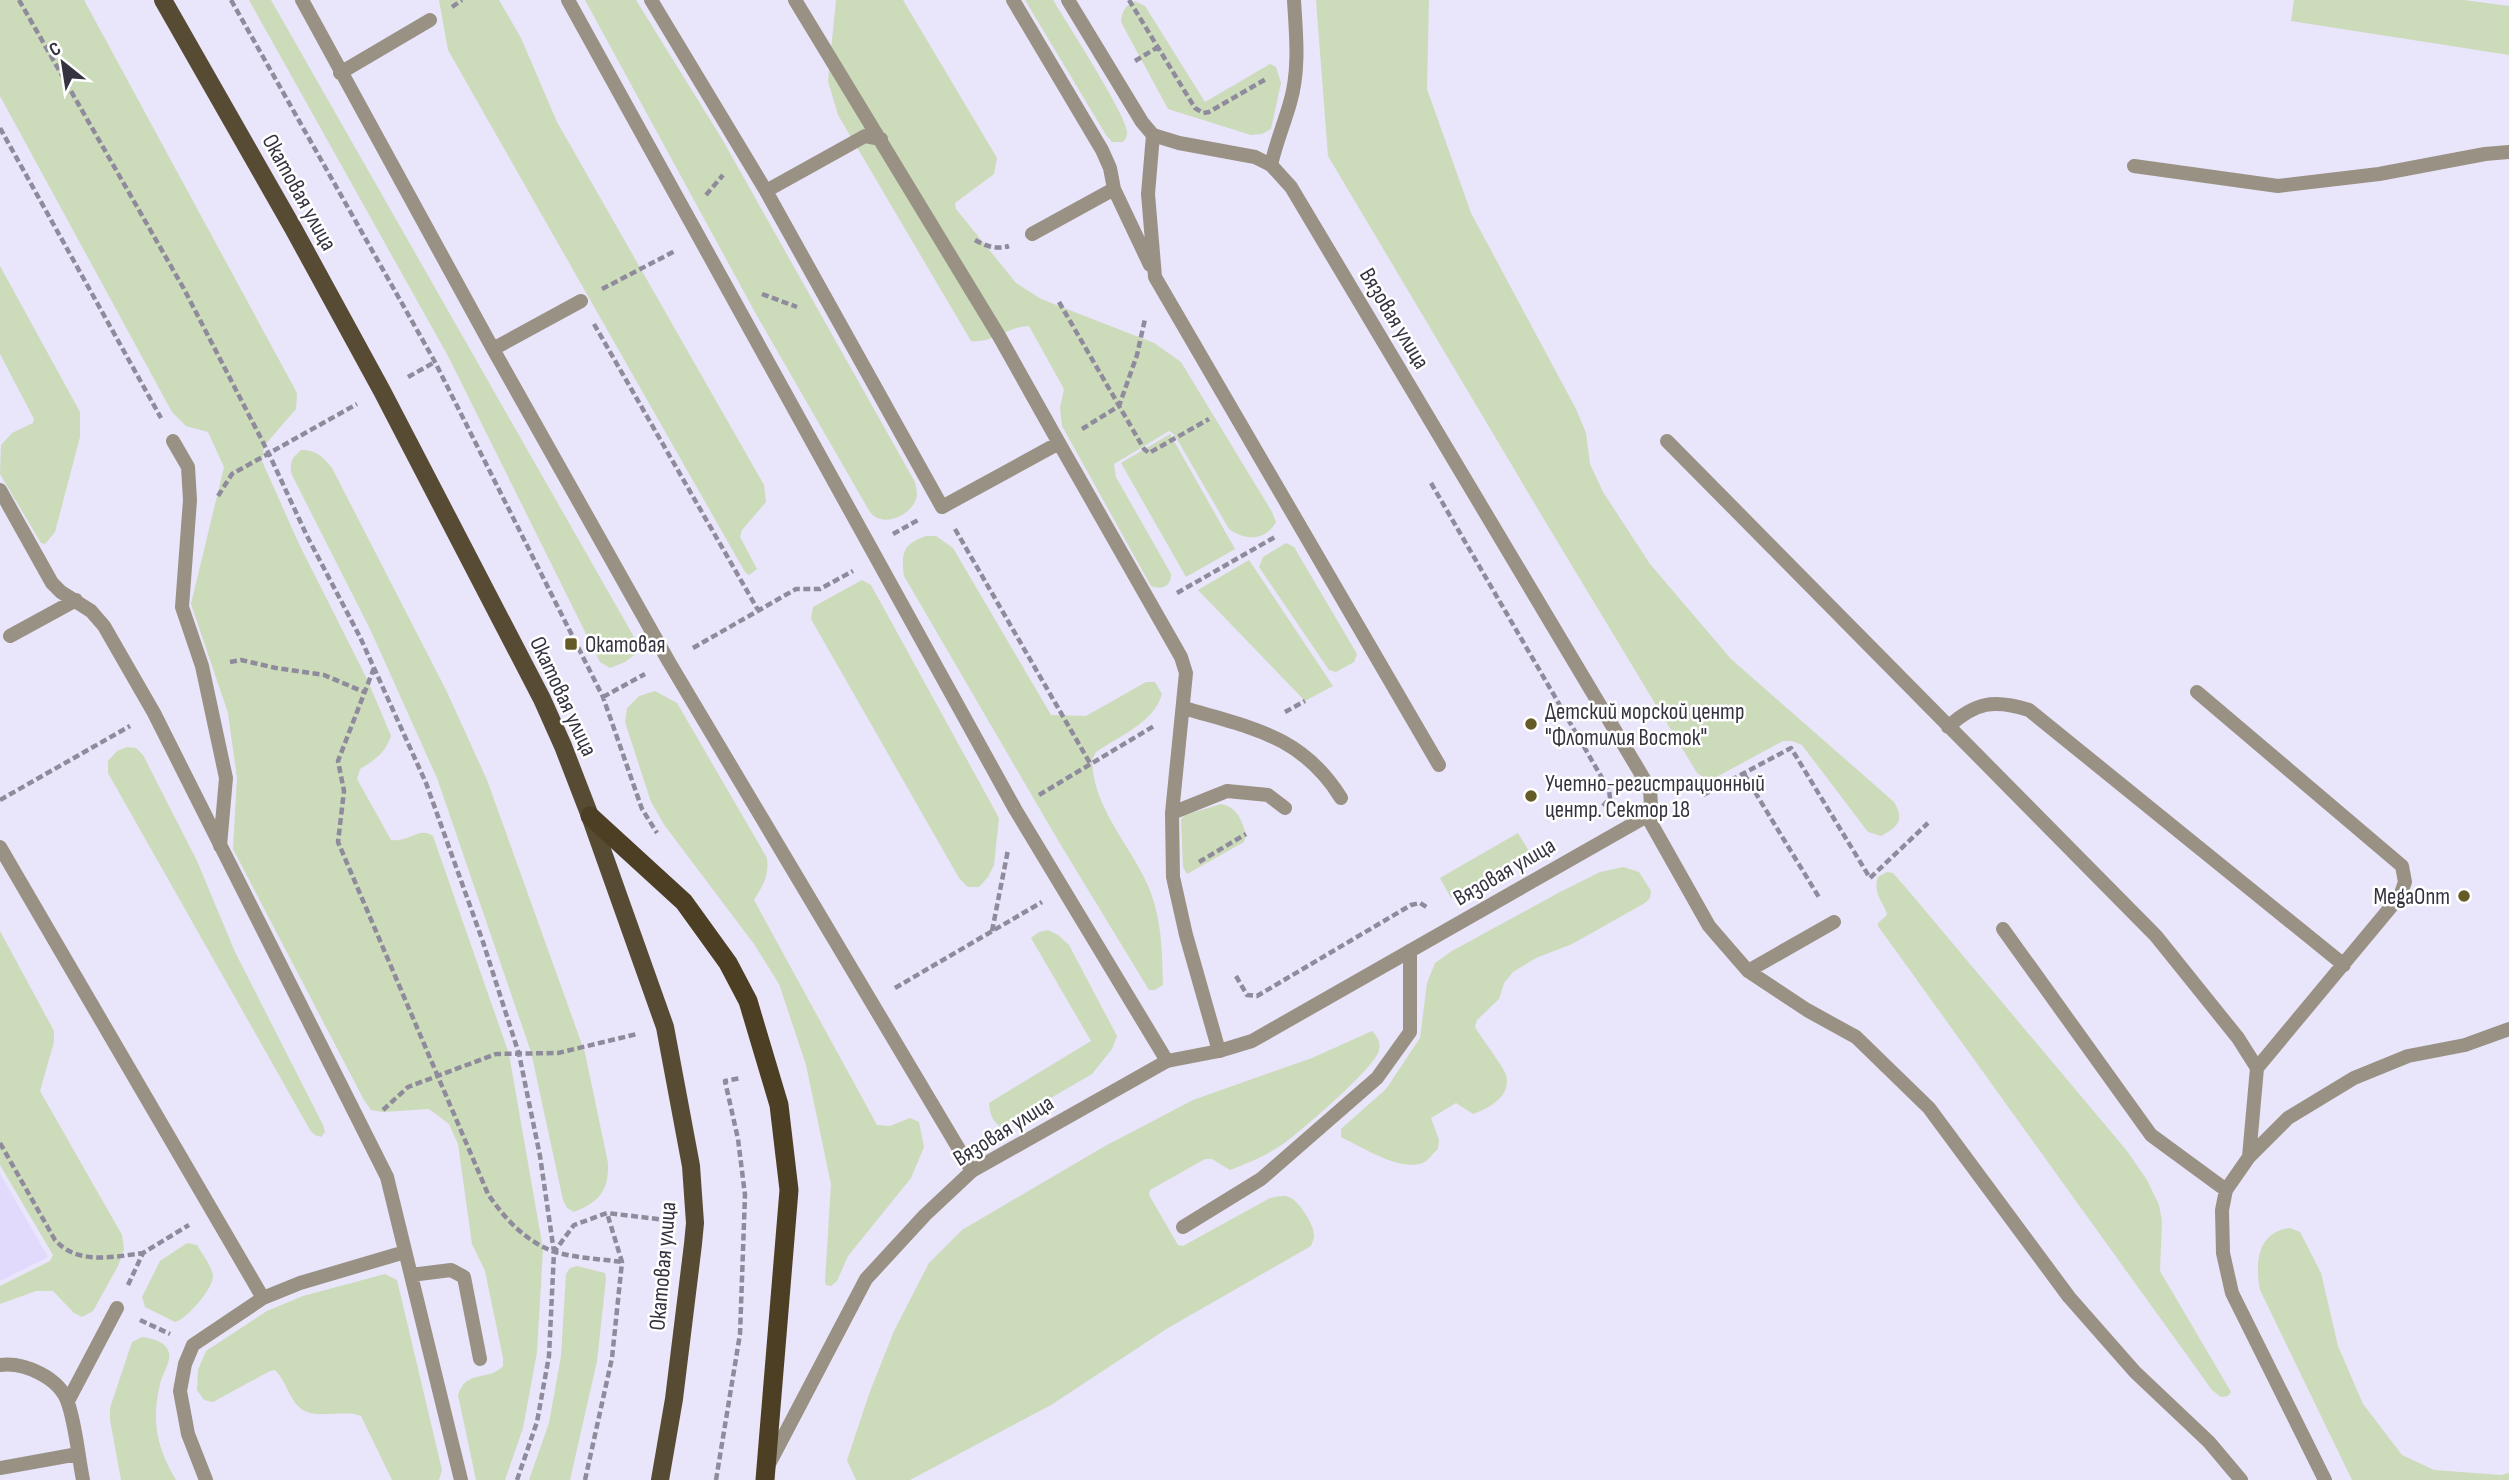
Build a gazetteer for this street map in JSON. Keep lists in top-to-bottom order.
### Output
{
  "streets": {
    "main road": ["Окатовая улица"],
    "street": ["Вязовая улица"]
  },
  "places": {
    "transit": ["Окатовая"],
    "other": ["Детский морской центр \"Флотилия Восток\"", "Учетно-регистрационный центр. Сектор 18", "MegaОпт"]
  },
  "north": "top left"
}
